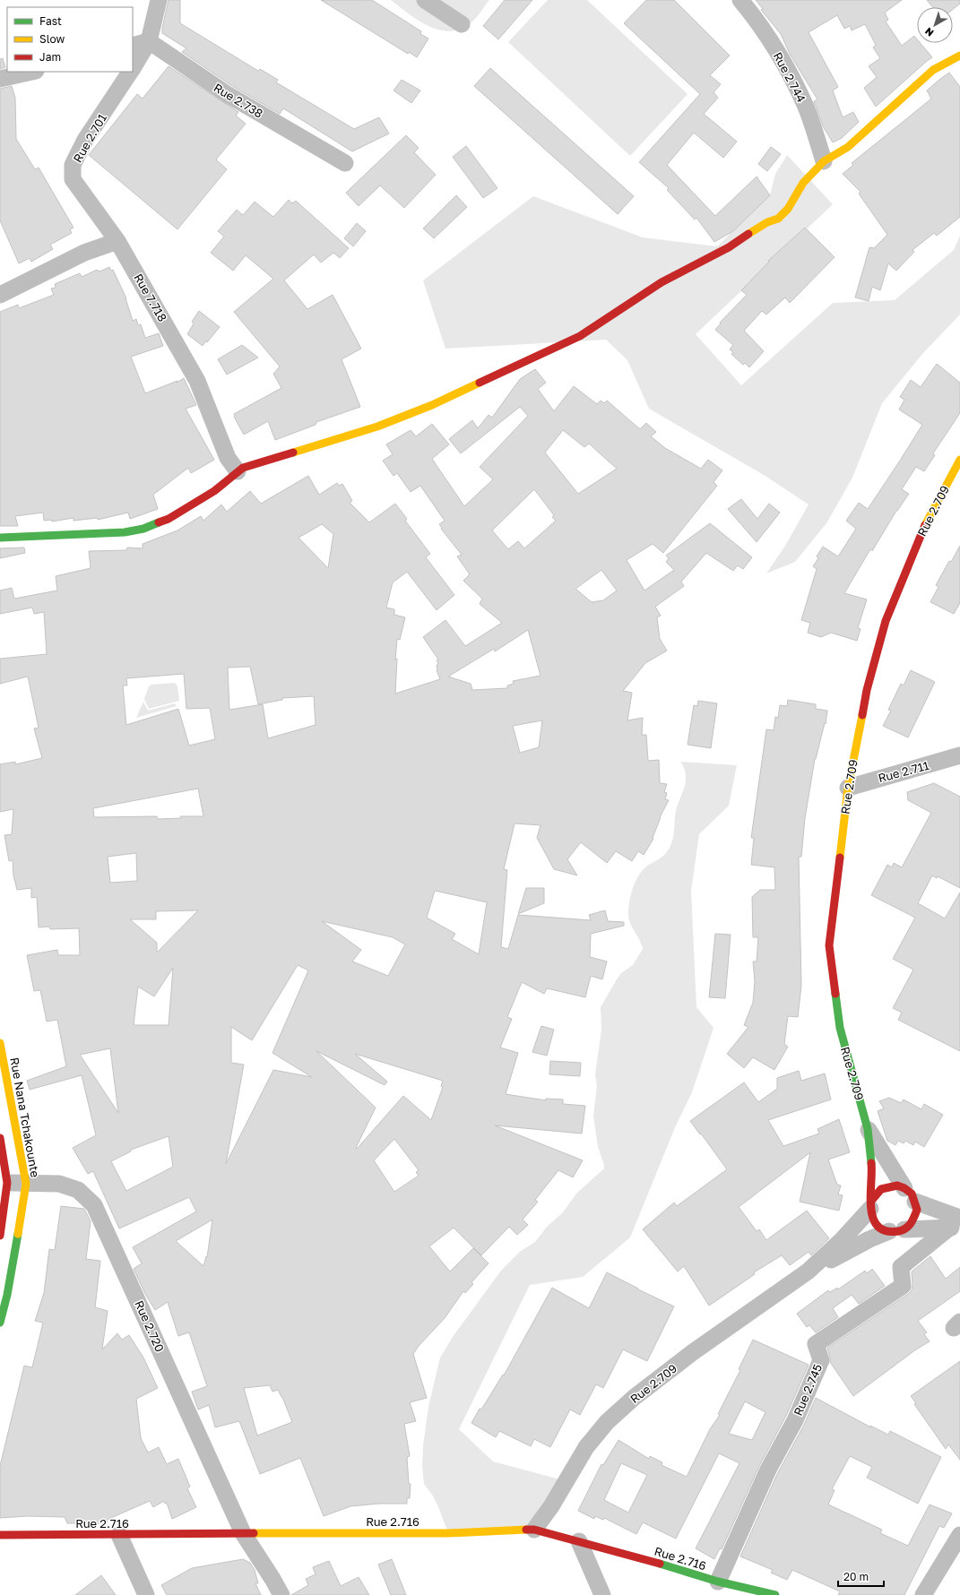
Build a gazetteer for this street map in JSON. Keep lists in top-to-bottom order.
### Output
{
  "streets": {
    "street": [
      "Rue 2 744",
      "Rue 2.738",
      "Rue 2.701",
      "Rue 7.718",
      "Rue 2.709",
      "Rue 2.711",
      "Rue Nana Tchakounte",
      "Rue 2.720",
      "Rue 2.745",
      "Rue 2.716"
    ]
  },
  "crossings": [
    ["Rue 2.738", "Rue 2.701"],
    ["Rue 2.701", "Rue 7.718"],
    ["Rue 2.709", "Rue 2.711"],
    ["Rue 2.709", "Rue 2.716"],
    ["Rue Nana Tchakounte", "Rue 2.720"],
    ["Rue 2.720", "Rue 2.716"],
    ["Rue 2.745", "Rue 2.716"]
  ],
  "legend": ["Fast", "Slow", "Jam"],
  "scale_bar": "20 m",
  "north": "bottom left"
}
